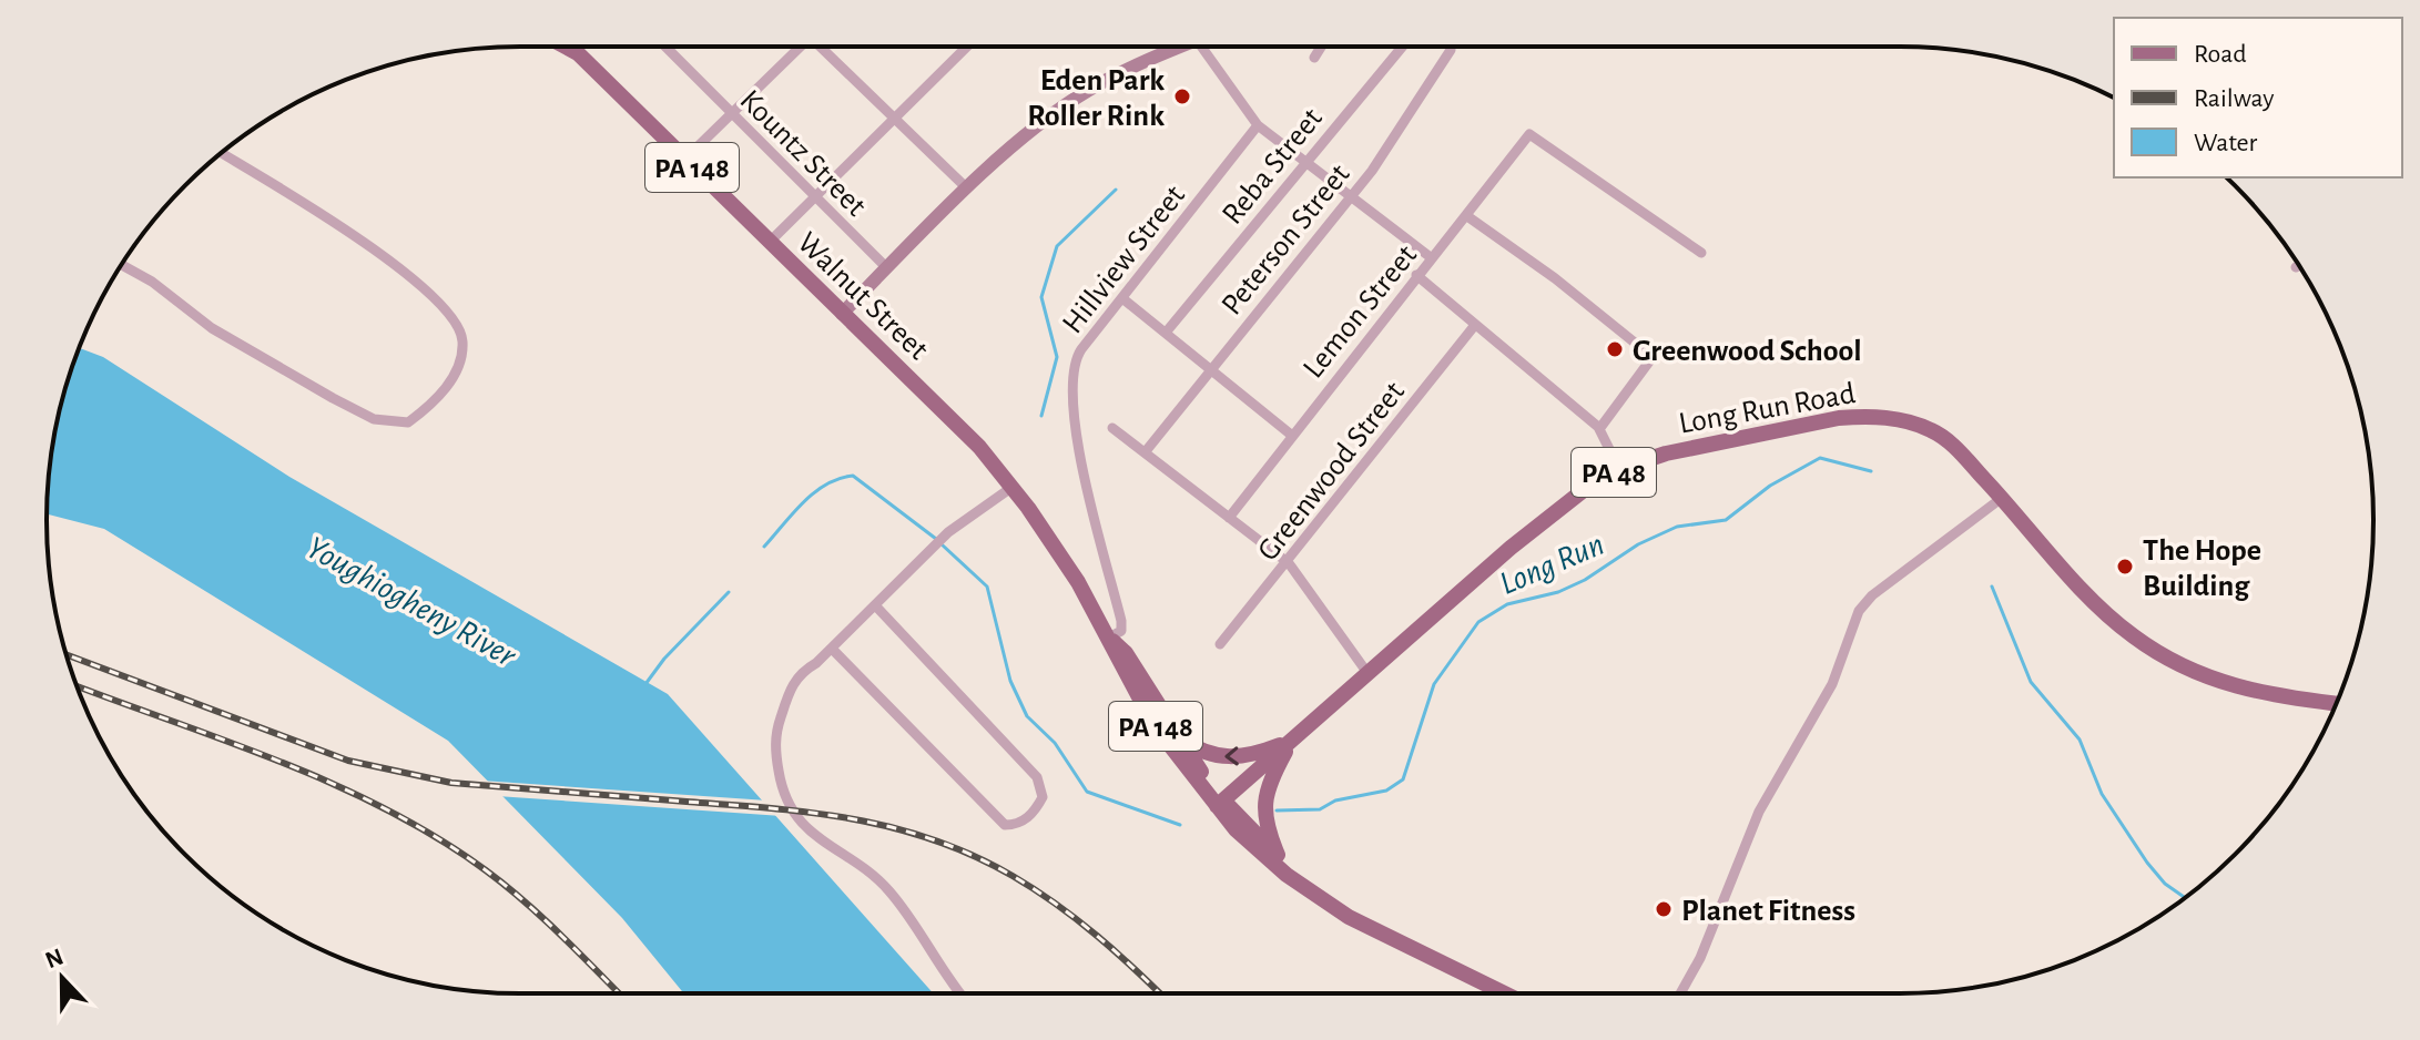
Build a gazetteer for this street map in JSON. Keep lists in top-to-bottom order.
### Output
{
  "streets": {
    "main road": [
      "PA 148",
      "Walnut Street",
      "Long Run Road",
      "PA 48"
    ],
    "street": [
      "Kountz Street",
      "Reba Street",
      "Peterson Street",
      "Hillview Street",
      "Lemon Street",
      "Greenwood Street"
    ]
  },
  "crossings": [
    ["Hillview Street", "Walnut Street"],
    ["Walnut Street", "Long Run Road"],
    ["Walnut Street", "PA 48"],
    ["Long Run Road", "PA 48"]
  ],
  "water": ["Long Run", "Youghiogheny River"],
  "places": [
    "Eden Park Roller Rink",
    "Greenwood School",
    "The Hope Building",
    "Planet Fitness"
  ],
  "legend": ["Road", "Railway", "Water"],
  "north": "top"
}
